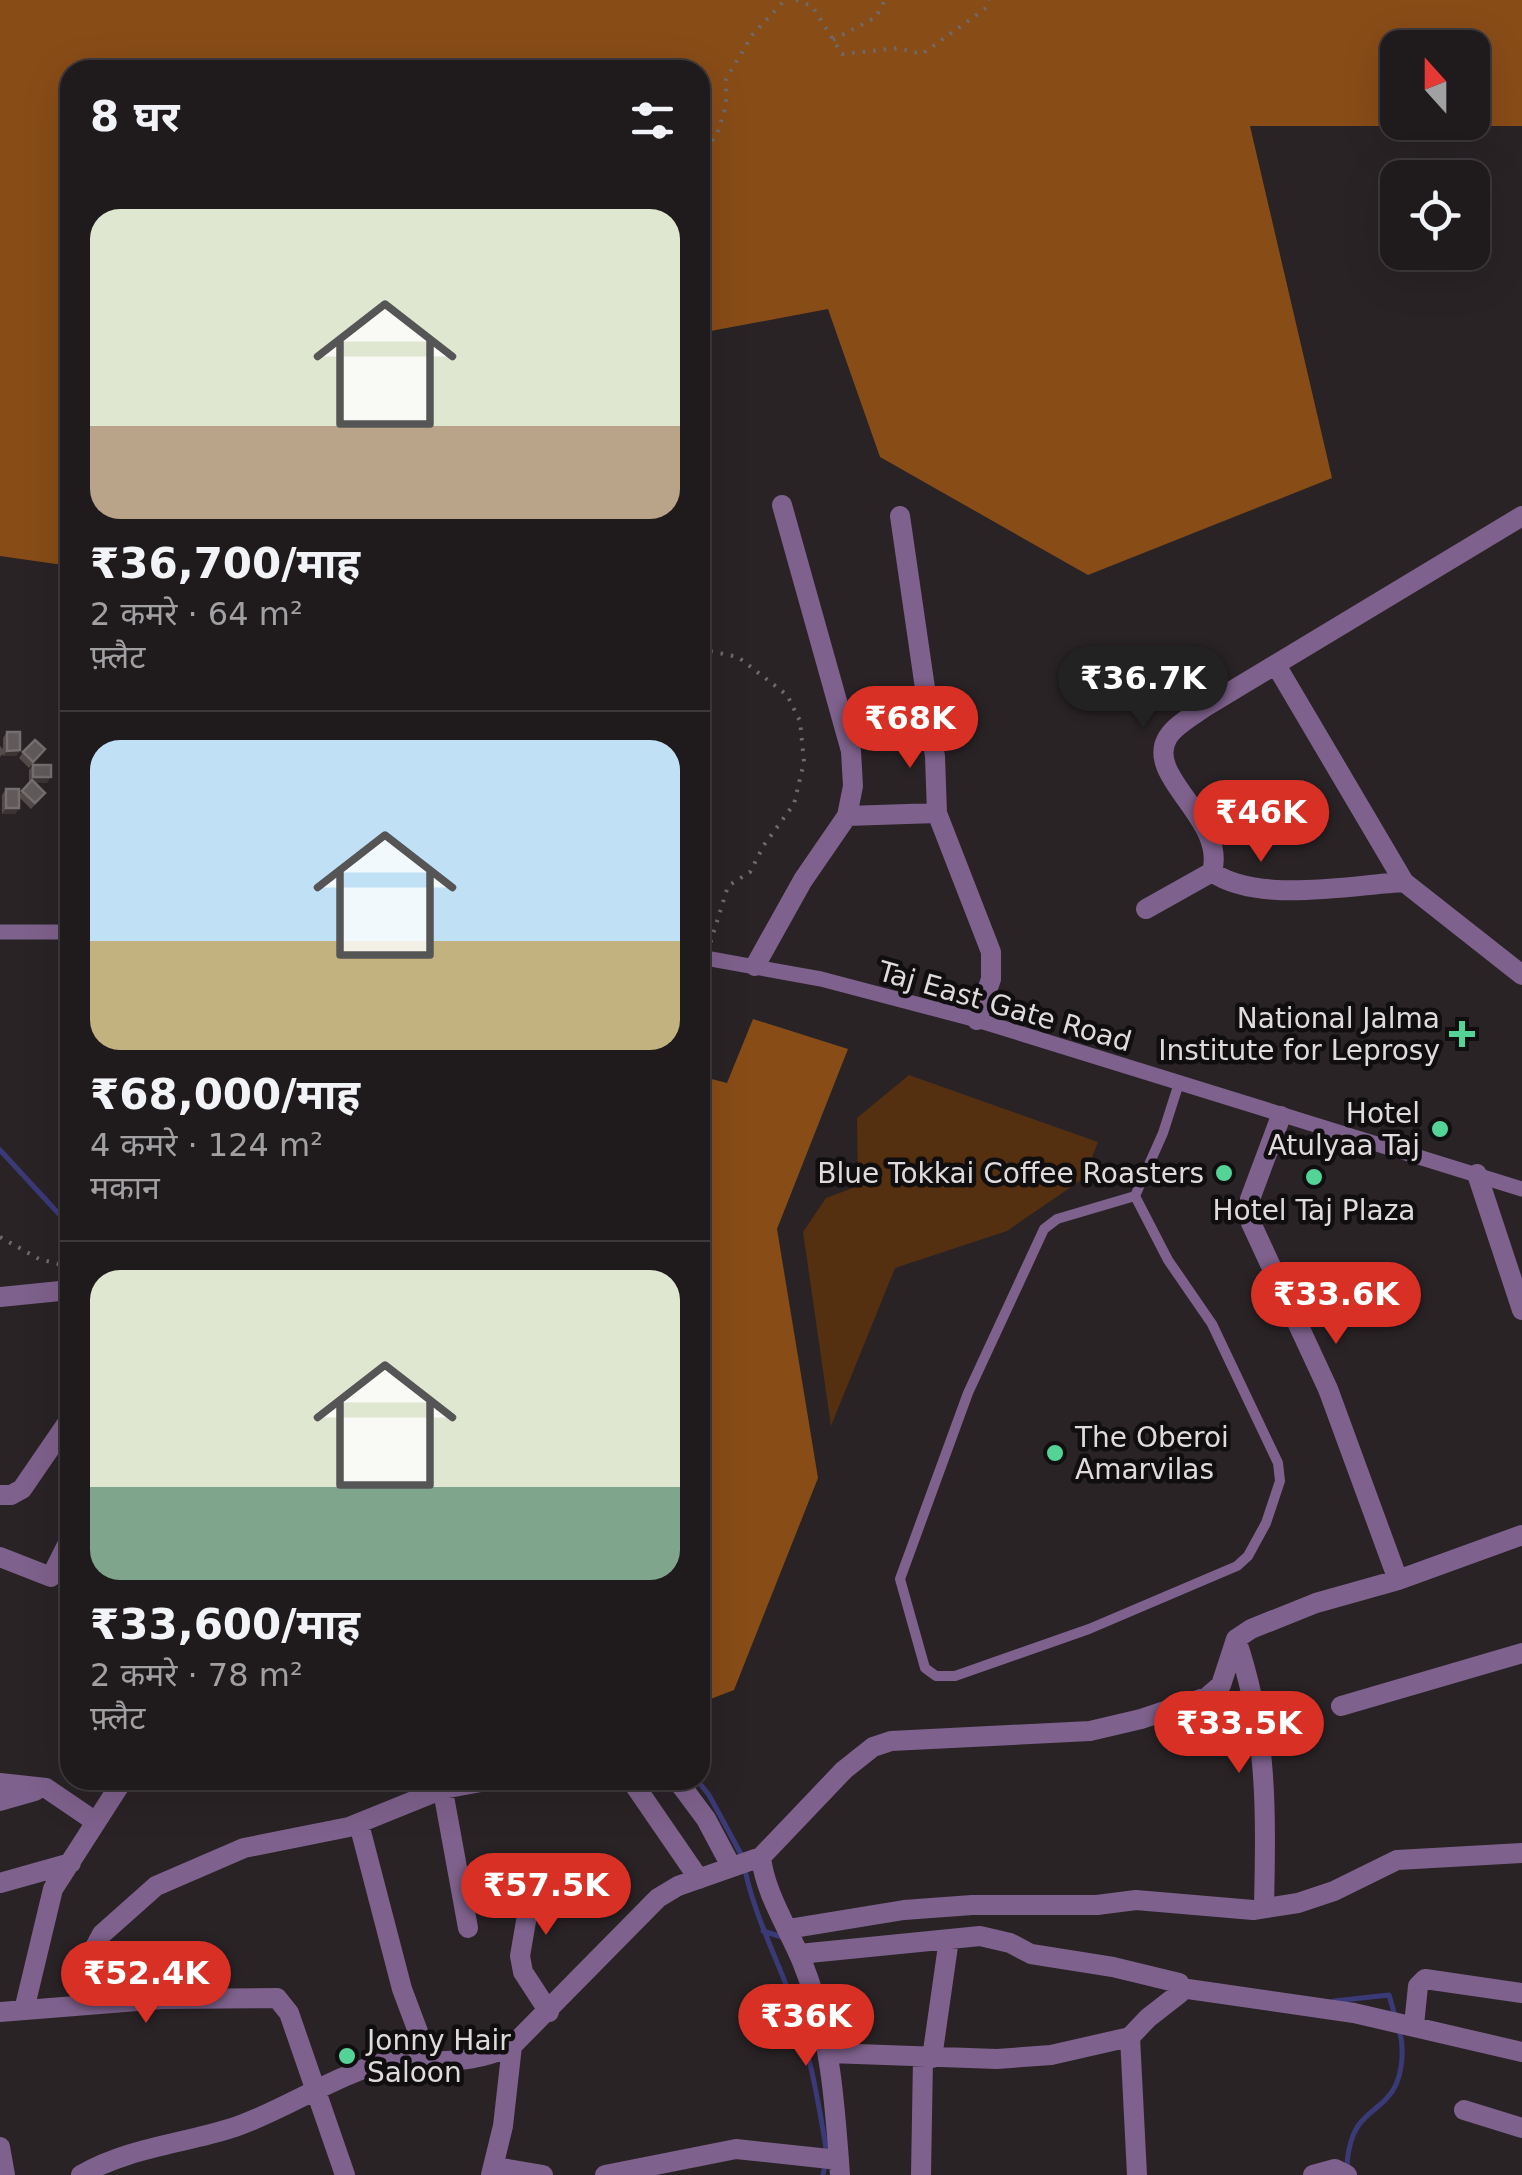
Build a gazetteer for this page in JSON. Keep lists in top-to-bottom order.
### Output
{
  "streets": {
    "street": ["Taj East Gate Road"]
  },
  "places": {
    "health": ["National Jalma Institute for Leprosy"],
    "other": [
      "Hotel Atulyaa Taj",
      "Blue Tokkai Coffee Roasters",
      "Hotel Taj Plaza",
      "The Oberoi Amarvilas",
      "Jonny Hair Saloon"
    ]
  },
  "north": "top",
  "page": {
    "heading": "8 घर",
    "list": [
      {
        "name": "₹36,700/माह",
        "note": "2 कमरे · 64 m² · फ़्लैट"
      },
      {
        "name": "₹68,000/माह",
        "note": "4 कमरे · 124 m² · मकान"
      },
      {
        "name": "₹33,600/माह",
        "note": "2 कमरे · 78 m² · फ़्लैट"
      }
    ],
    "price": [
      "₹36.7K",
      "₹68K",
      "₹46K",
      "₹33.6K",
      "₹33.5K",
      "₹57.5K",
      "₹52.4K",
      "₹36K"
    ]
  }
}
